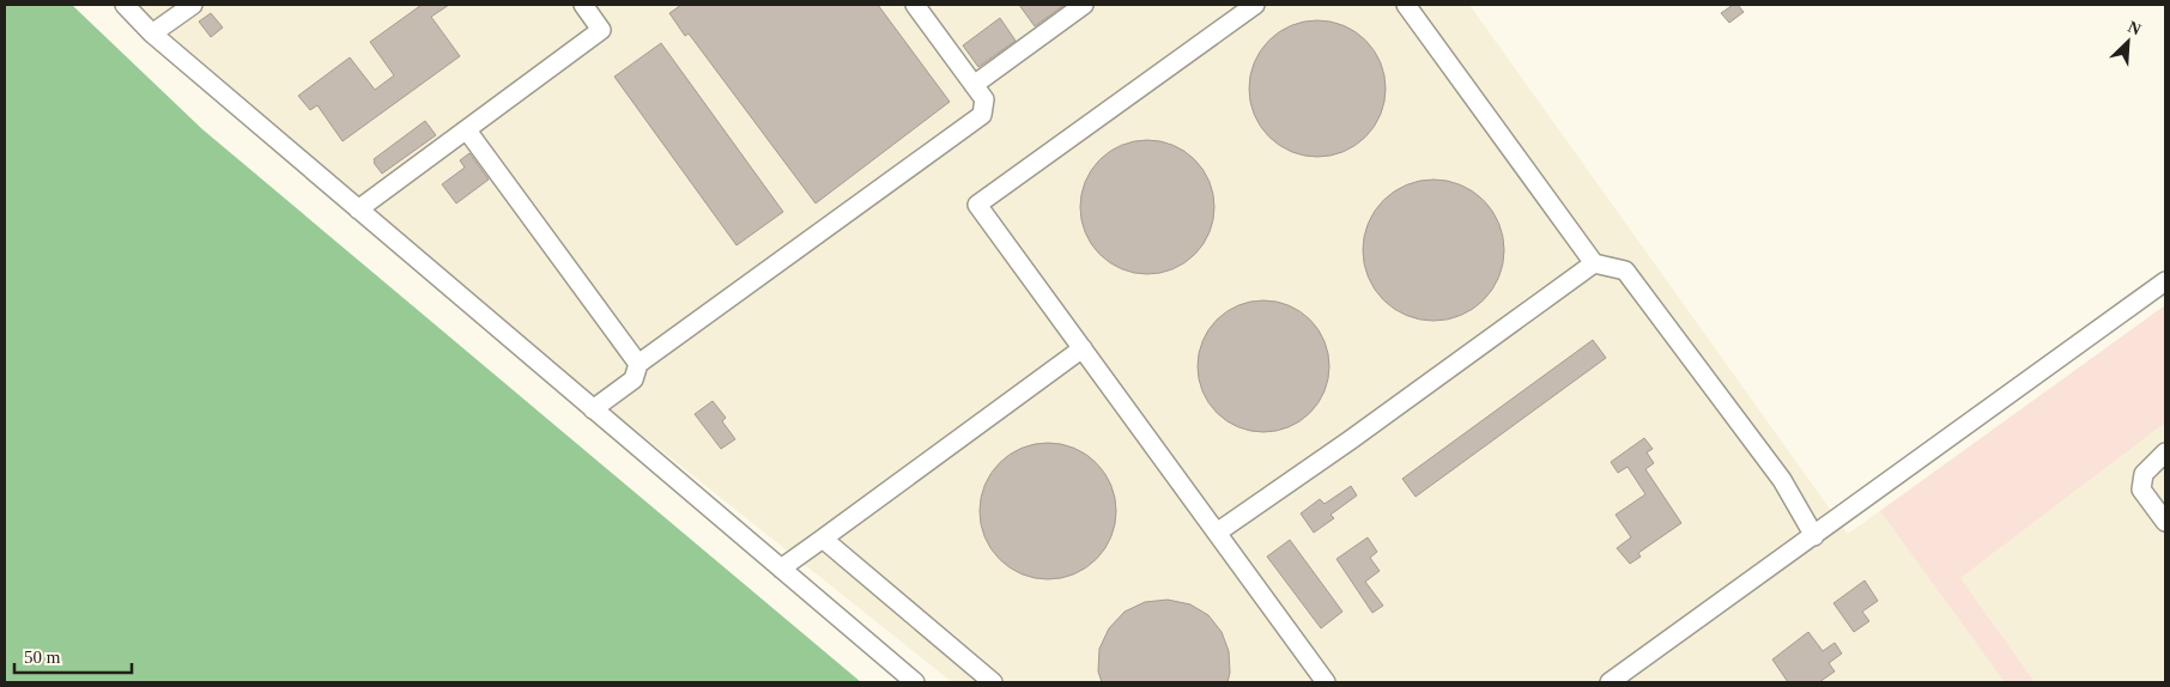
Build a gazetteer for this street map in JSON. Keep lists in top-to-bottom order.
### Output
{
  "scale_bar": "50 m",
  "north": "top right"
}
